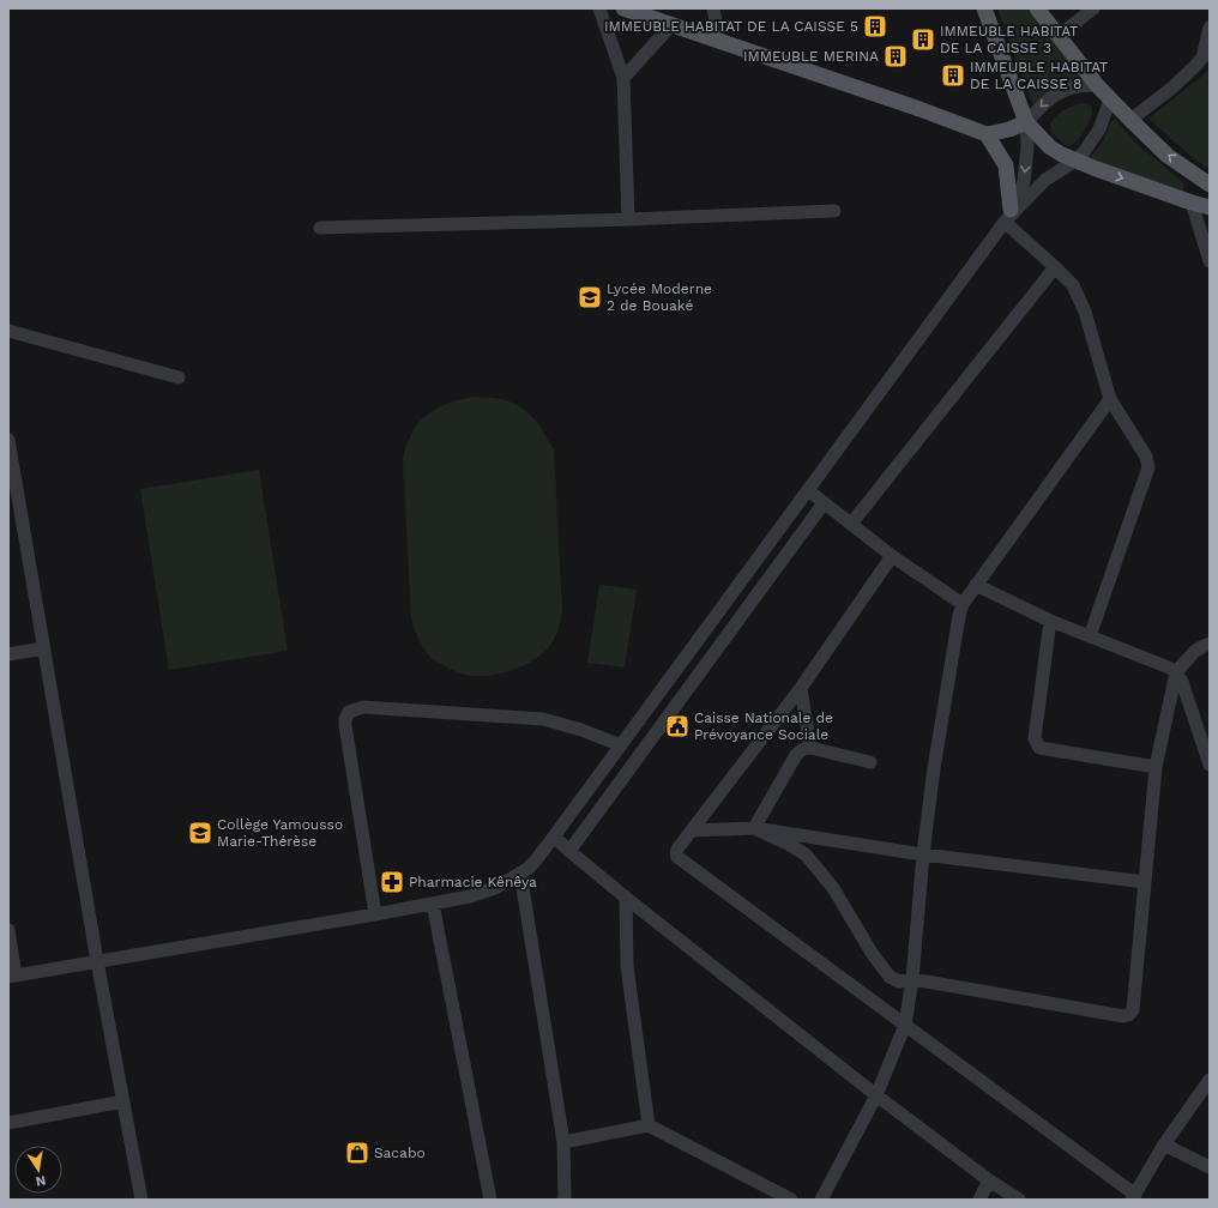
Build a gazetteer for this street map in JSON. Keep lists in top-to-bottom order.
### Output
{
  "places": {
    "building": [
      "IMMEUBLE HABITAT DE LA CAISSE 5",
      "IMMEUBLE HABITAT DE LA CAISSE 3",
      "IMMEUBLE MERINA",
      "IMMEUBLE HABITAT DE LA CAISSE 8"
    ],
    "school or university": ["Lycée Moderne 2 de Bouaké", "Collège Yamousso Marie-Thérèse"],
    "public building": ["Caisse Nationale de Prévoyance Sociale"],
    "pharmacy": ["Pharmacie Kênêya"],
    "shop": ["Sacabo"]
  },
  "north": "bottom"
}
